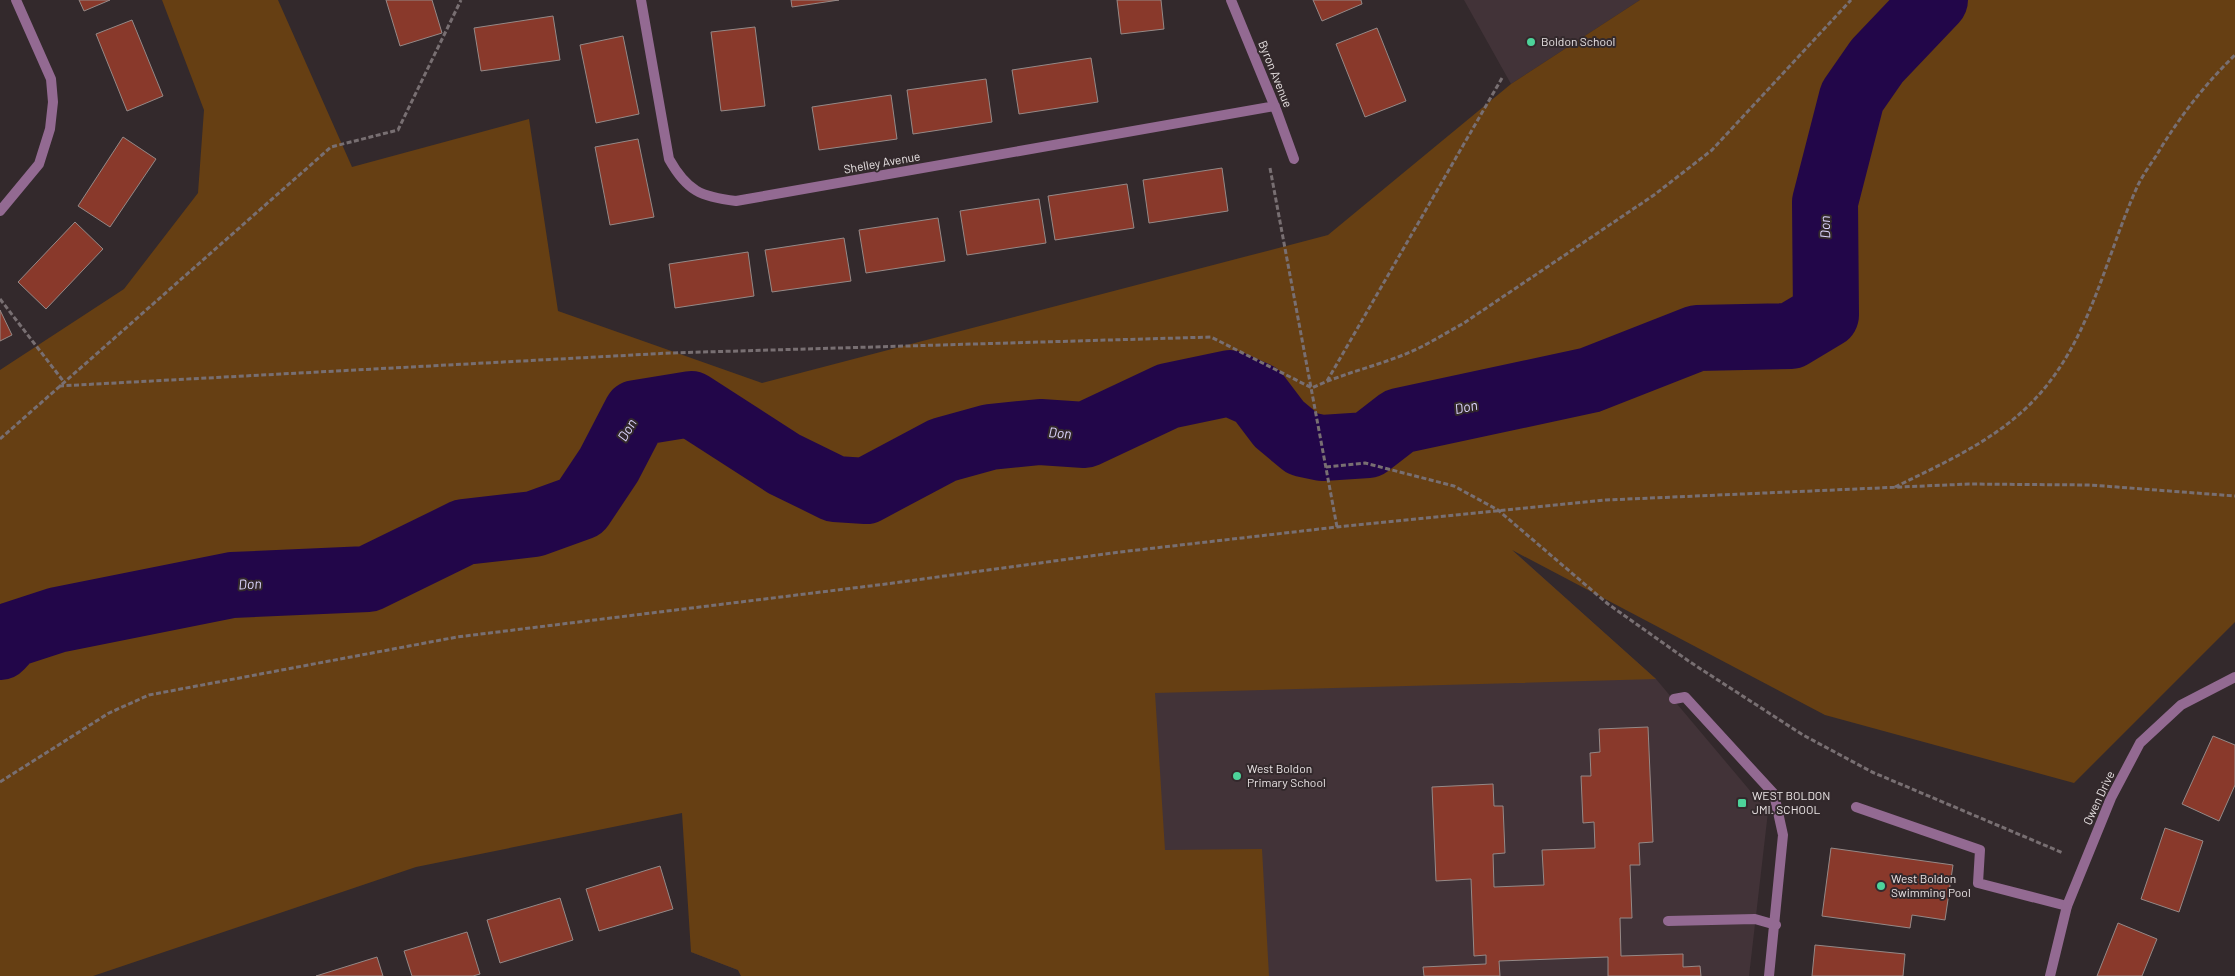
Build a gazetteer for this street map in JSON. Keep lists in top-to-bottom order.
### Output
{
  "streets": {
    "street": ["Byron Avenue", "Shelley Avenue", "Owen Drive"]
  },
  "crossings": [
    ["Byron Avenue", "Shelley Avenue"]
  ],
  "water": ["Don"],
  "places": {
    "other": ["Boldon School", "West Boldon Primary School", "West Boldon Swimming Pool"],
    "transit": ["WEST BOLDON JMI. SCHOOL"]
  }
}
